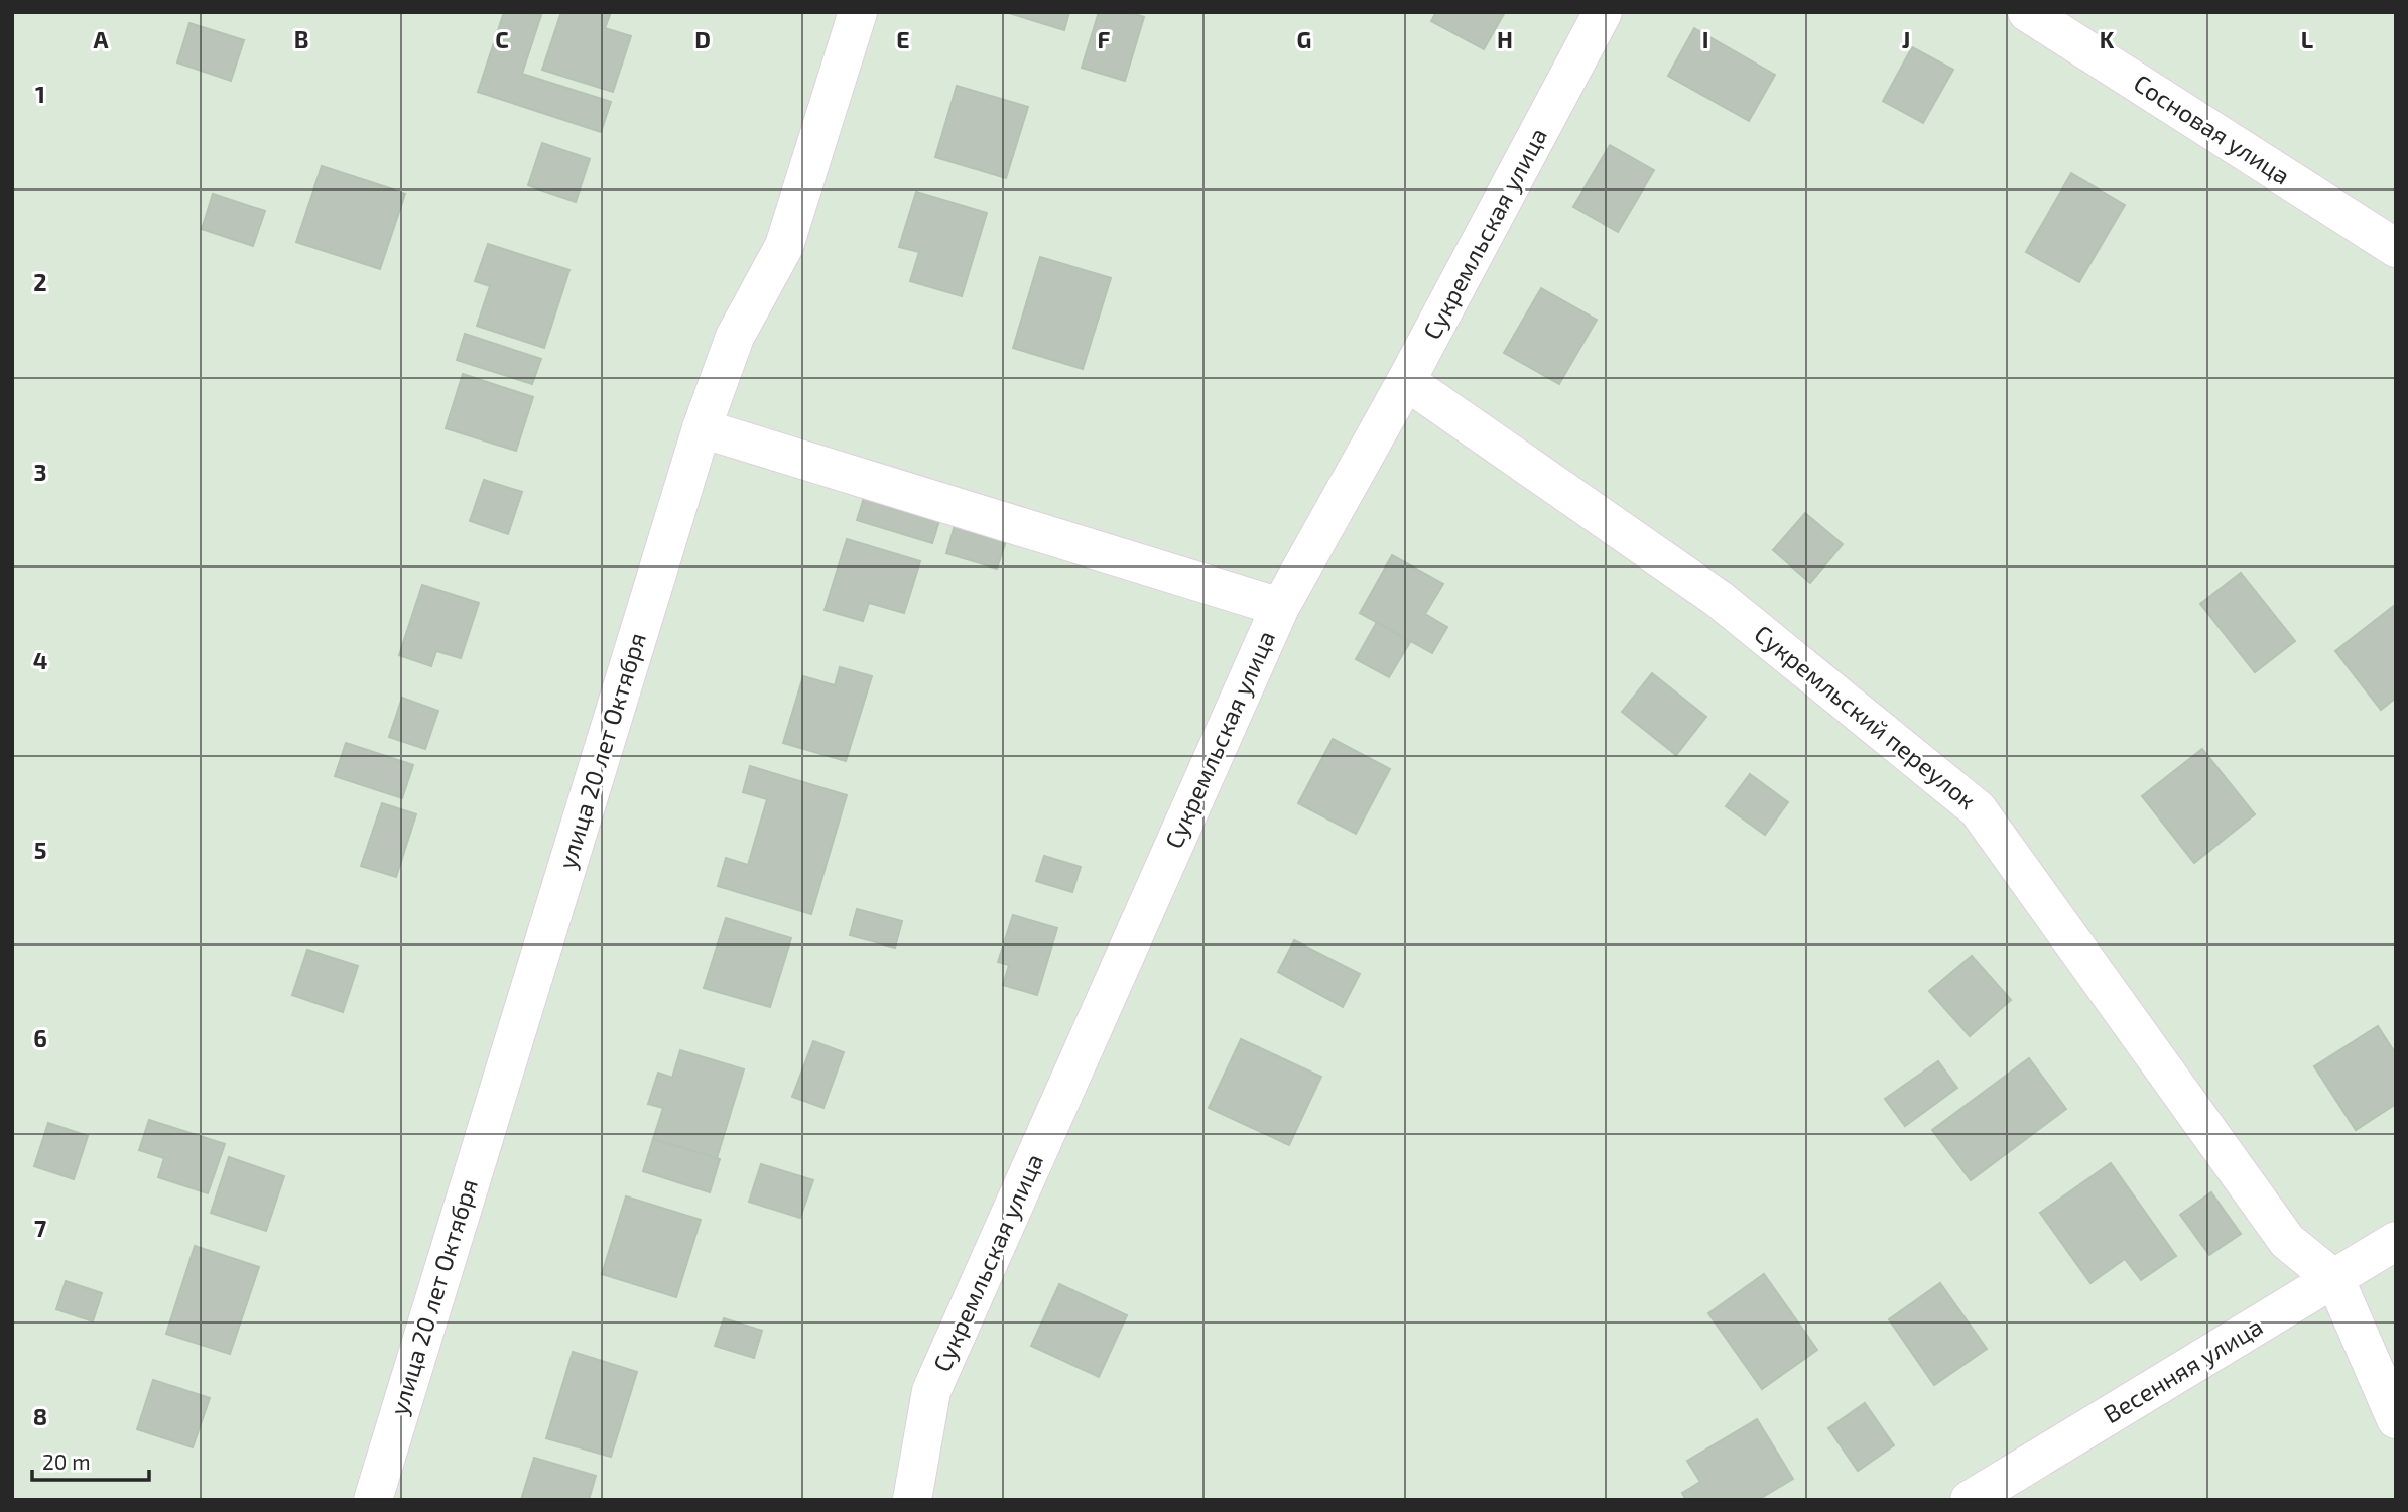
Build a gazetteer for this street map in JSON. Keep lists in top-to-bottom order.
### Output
{
  "streets": {
    "street": [
      "Сосновая улица",
      "Сукремльская улица",
      "Сукремльский переулок",
      "улица 20 лет Октября",
      "Весенняя улица"
    ]
  },
  "crossings": [
    ["Сукремльская улица", "Сукремльский переулок"],
    ["Сукремльский переулок", "Весенняя улица"]
  ],
  "scale_bar": "20 m",
  "grid": {
    "columns": [
      "A",
      "B",
      "C",
      "D",
      "E",
      "F",
      "G",
      "H",
      "I",
      "J",
      "K",
      "L"
    ],
    "rows": [
      "1",
      "2",
      "3",
      "4",
      "5",
      "6",
      "7",
      "8"
    ]
  }
}
